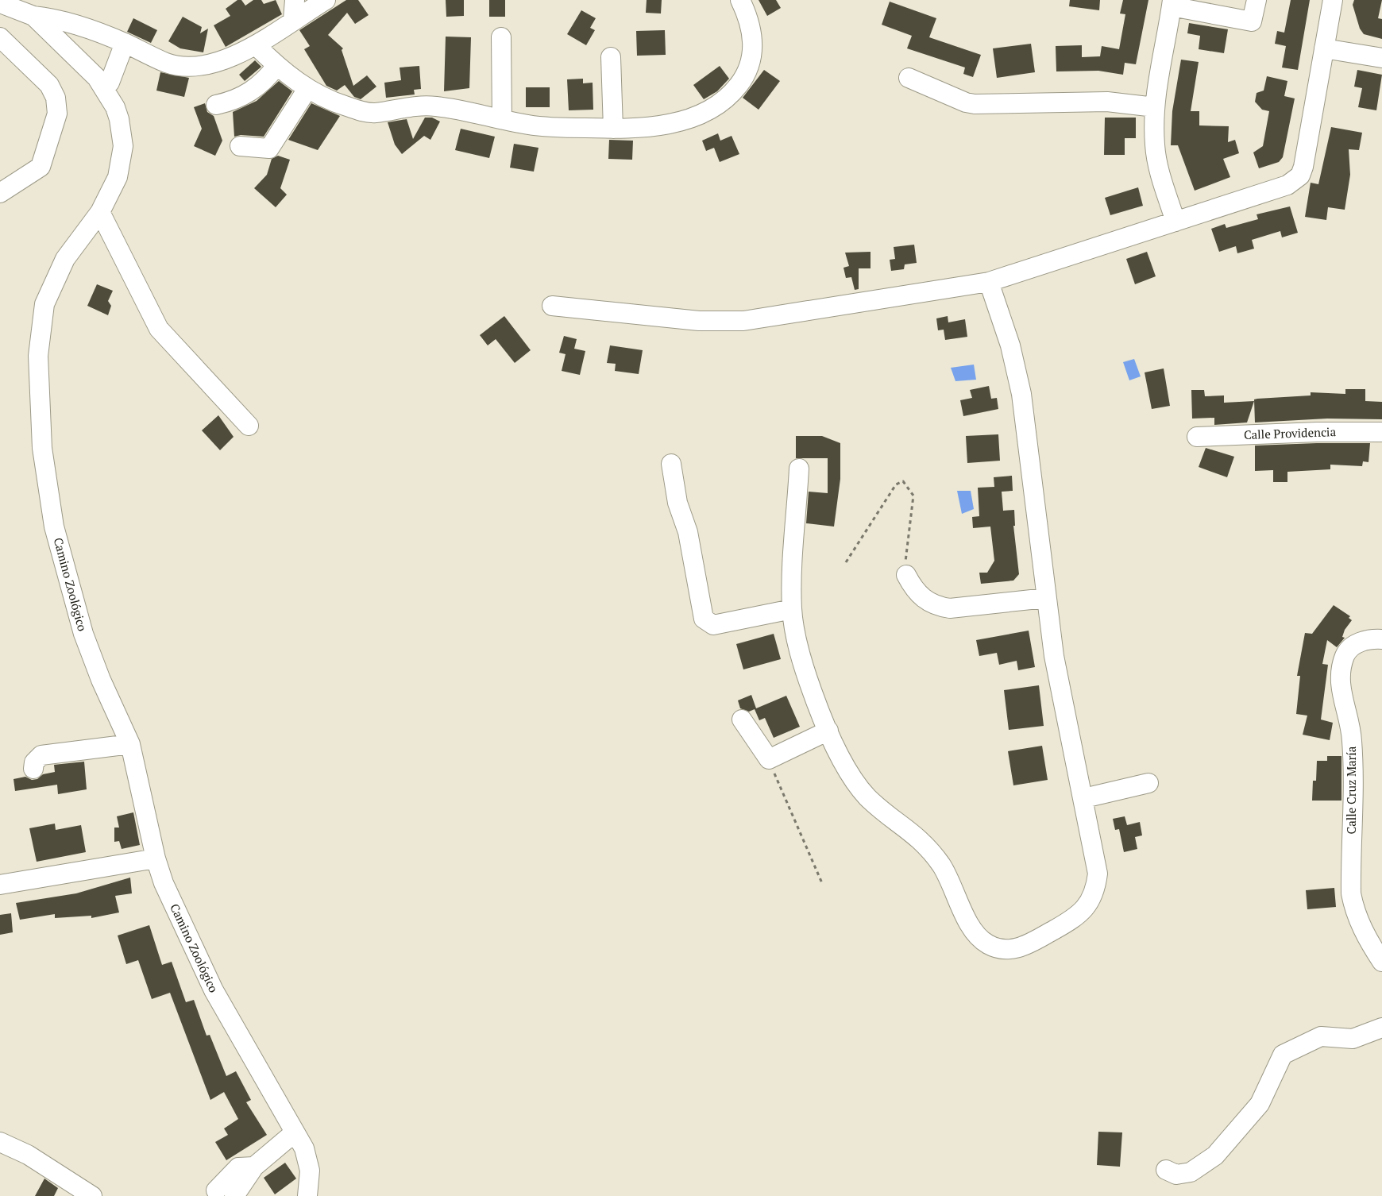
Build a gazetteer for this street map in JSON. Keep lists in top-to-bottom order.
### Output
{
  "streets": {
    "street": ["Calle Providencia", "Camino Zoológico", "Calle Cruz María"]
  }
}
